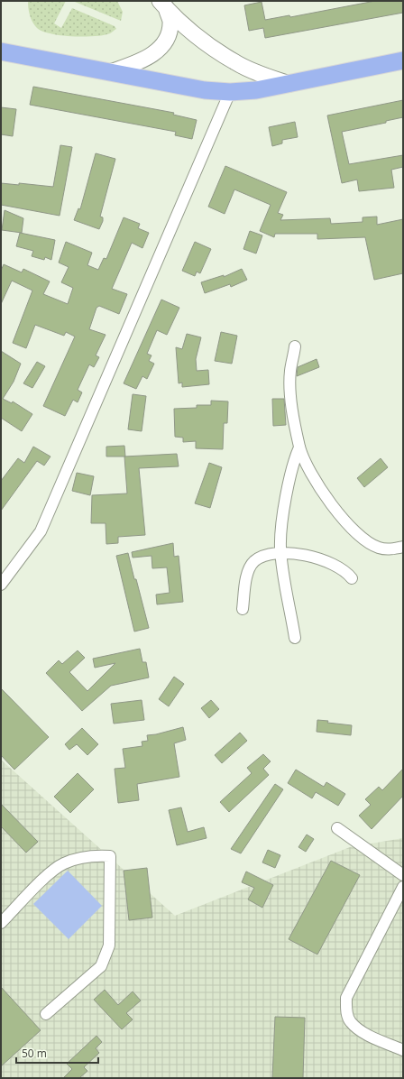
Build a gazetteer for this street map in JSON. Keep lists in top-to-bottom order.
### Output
{
  "scale_bar": "50 m"
}
